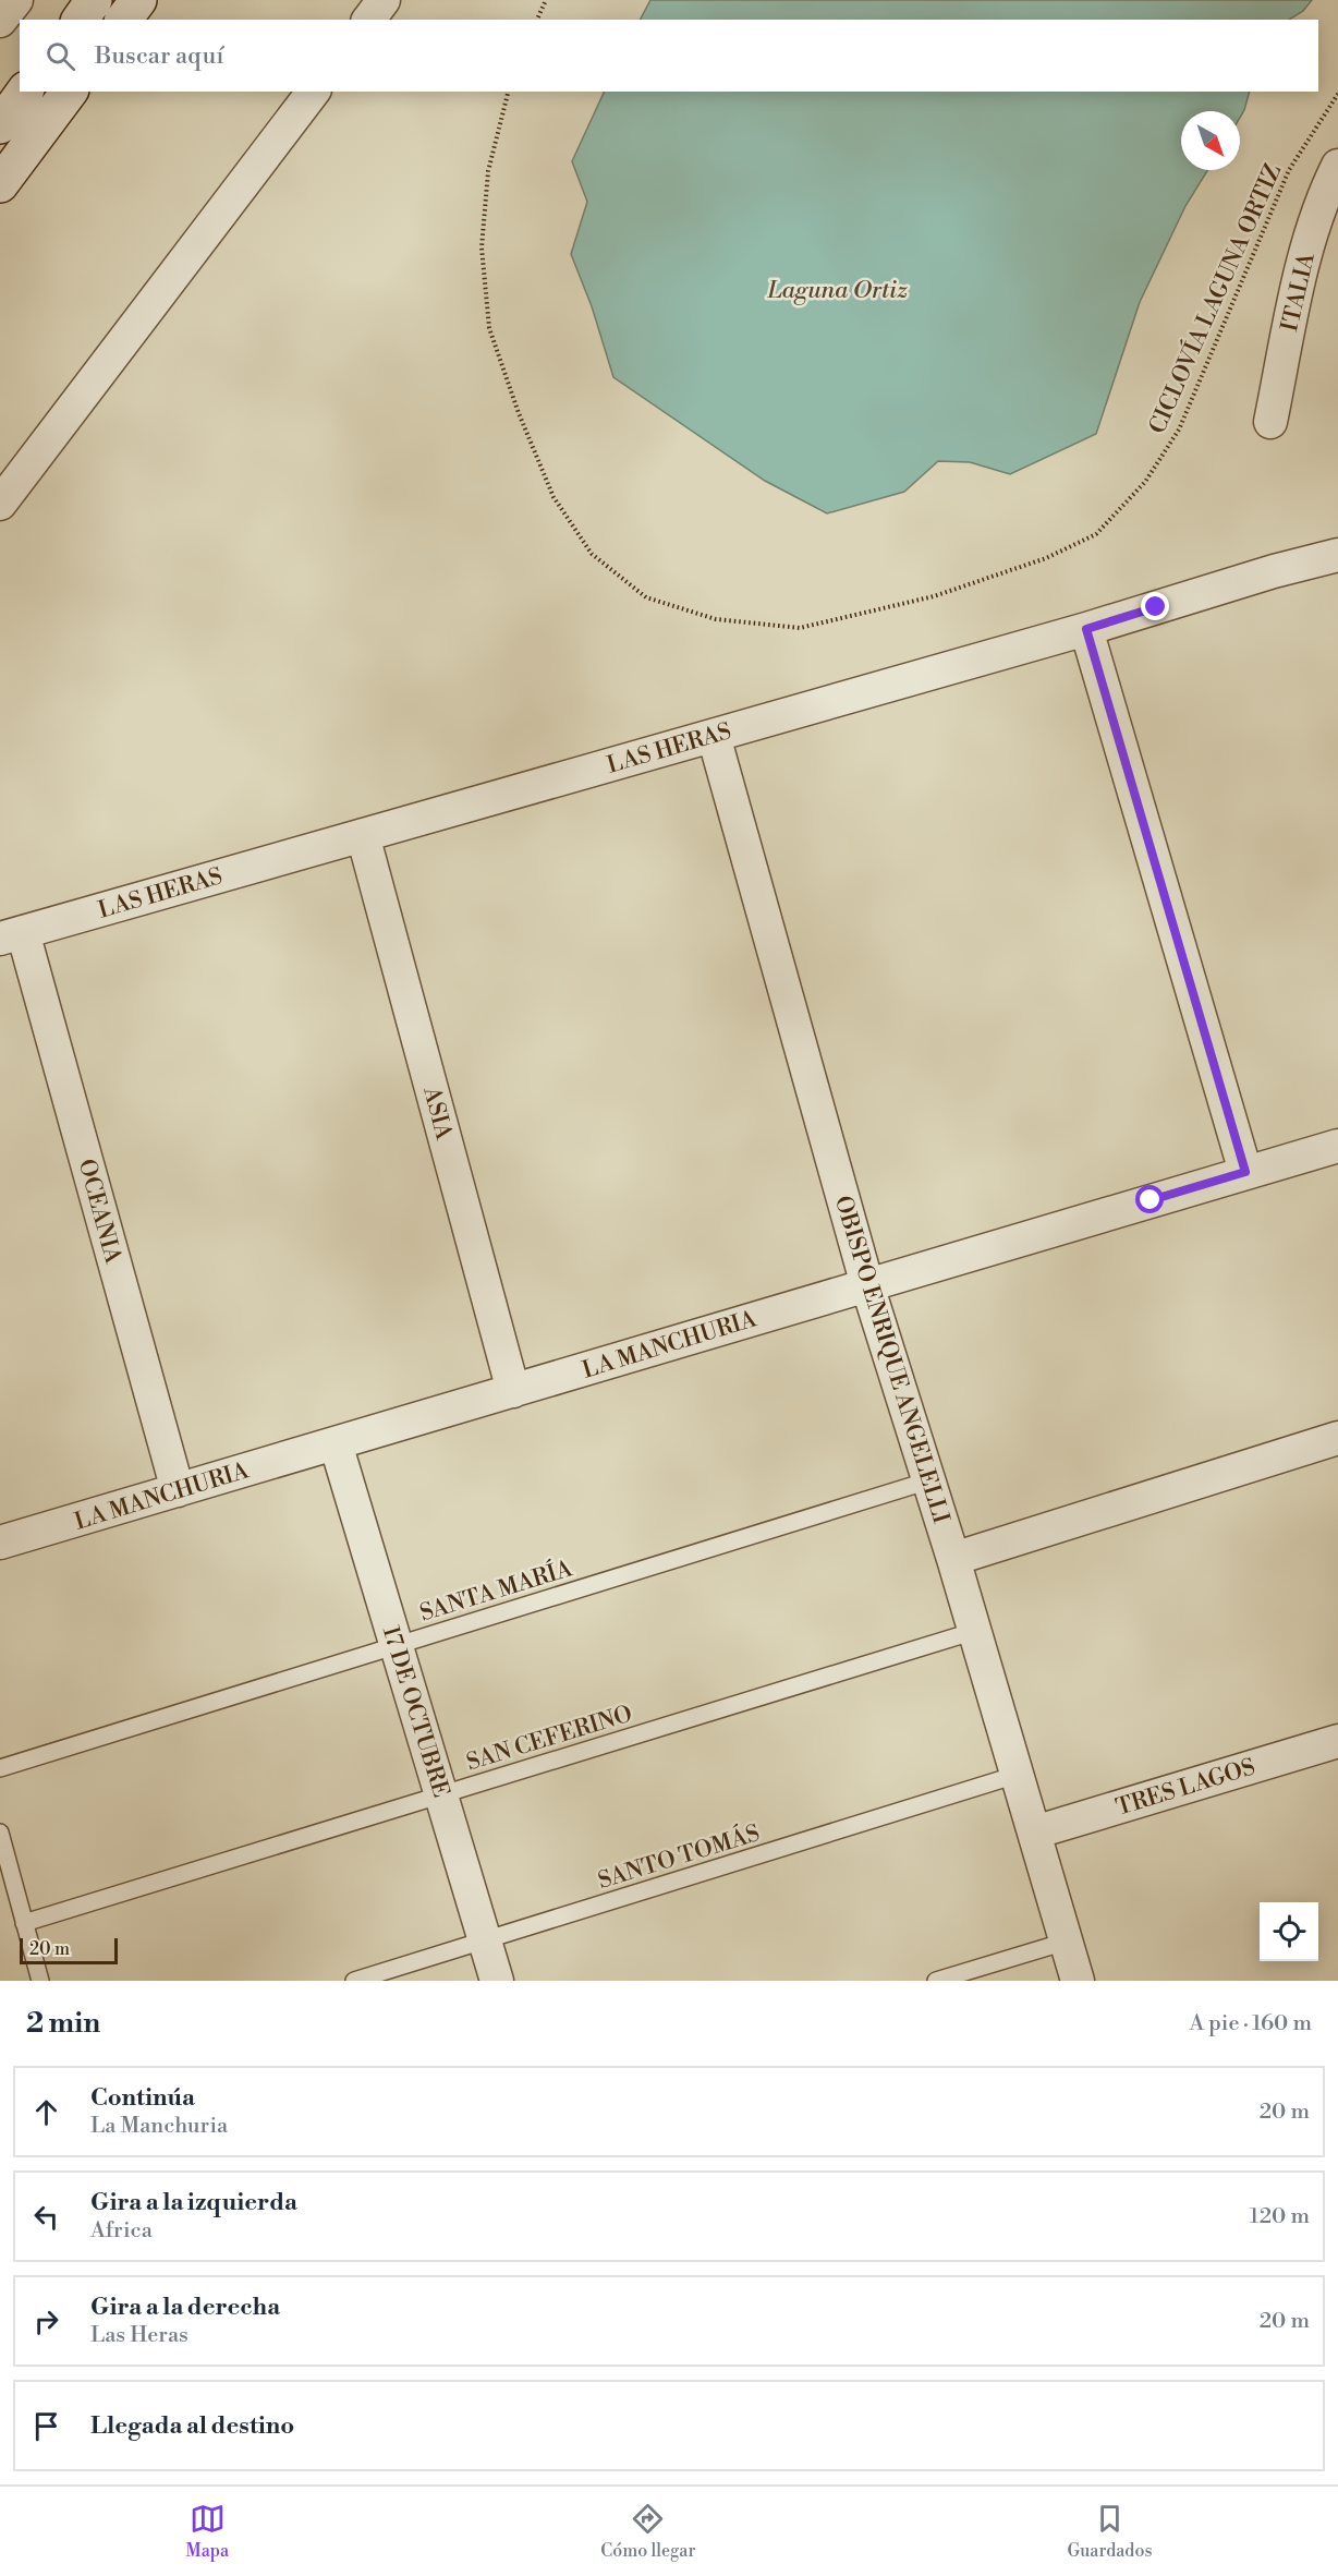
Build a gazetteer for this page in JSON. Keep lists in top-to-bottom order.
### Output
{
  "streets": {
    "street": [
      "ITALIA",
      "LAS HERAS",
      "ASIA",
      "OCEANIA",
      "LA MANCHURIA",
      "OBISPO ENRIQUE ANGELELLI",
      "17 DE OCTUBRE",
      "TRES LAGOS"
    ],
    "lane": ["SANTA MARÍA", "SAN CEFERINO", "SANTO TOMÁS"],
    "path": ["CICLOVÍA LAGUNA ORTIZ"]
  },
  "crossings": [
    ["LAS HERAS", "ASIA"],
    ["LAS HERAS", "OCEANIA"],
    ["LAS HERAS", "OBISPO ENRIQUE ANGELELLI"],
    ["ASIA", "LA MANCHURIA"],
    ["OCEANIA", "LA MANCHURIA"],
    ["LA MANCHURIA", "OBISPO ENRIQUE ANGELELLI"],
    ["LA MANCHURIA", "17 DE OCTUBRE"],
    ["OBISPO ENRIQUE ANGELELLI", "SANTA MARÍA"],
    ["OBISPO ENRIQUE ANGELELLI", "SAN CEFERINO"],
    ["OBISPO ENRIQUE ANGELELLI", "TRES LAGOS"],
    ["OBISPO ENRIQUE ANGELELLI", "SANTO TOMÁS"],
    ["SANTA MARÍA", "17 DE OCTUBRE"],
    ["17 DE OCTUBRE", "SAN CEFERINO"],
    ["17 DE OCTUBRE", "SANTO TOMÁS"]
  ],
  "water": ["Laguna Ortiz"],
  "scale_bar": "20 m",
  "north": "bottom right",
  "page": {
    "search": "Buscar aquí",
    "scale": "20 m",
    "heading": ["2 min", "A pie · 160 m"],
    "list": [
      ["Continúa", "La Manchuria", "20 m"],
      ["Gira a la izquierda", "Africa", "120 m"],
      ["Gira a la derecha", "Las Heras", "20 m"],
      "Llegada al destino"
    ],
    "nav": ["Mapa", "Cómo llegar", "Guardados"]
  }
}
